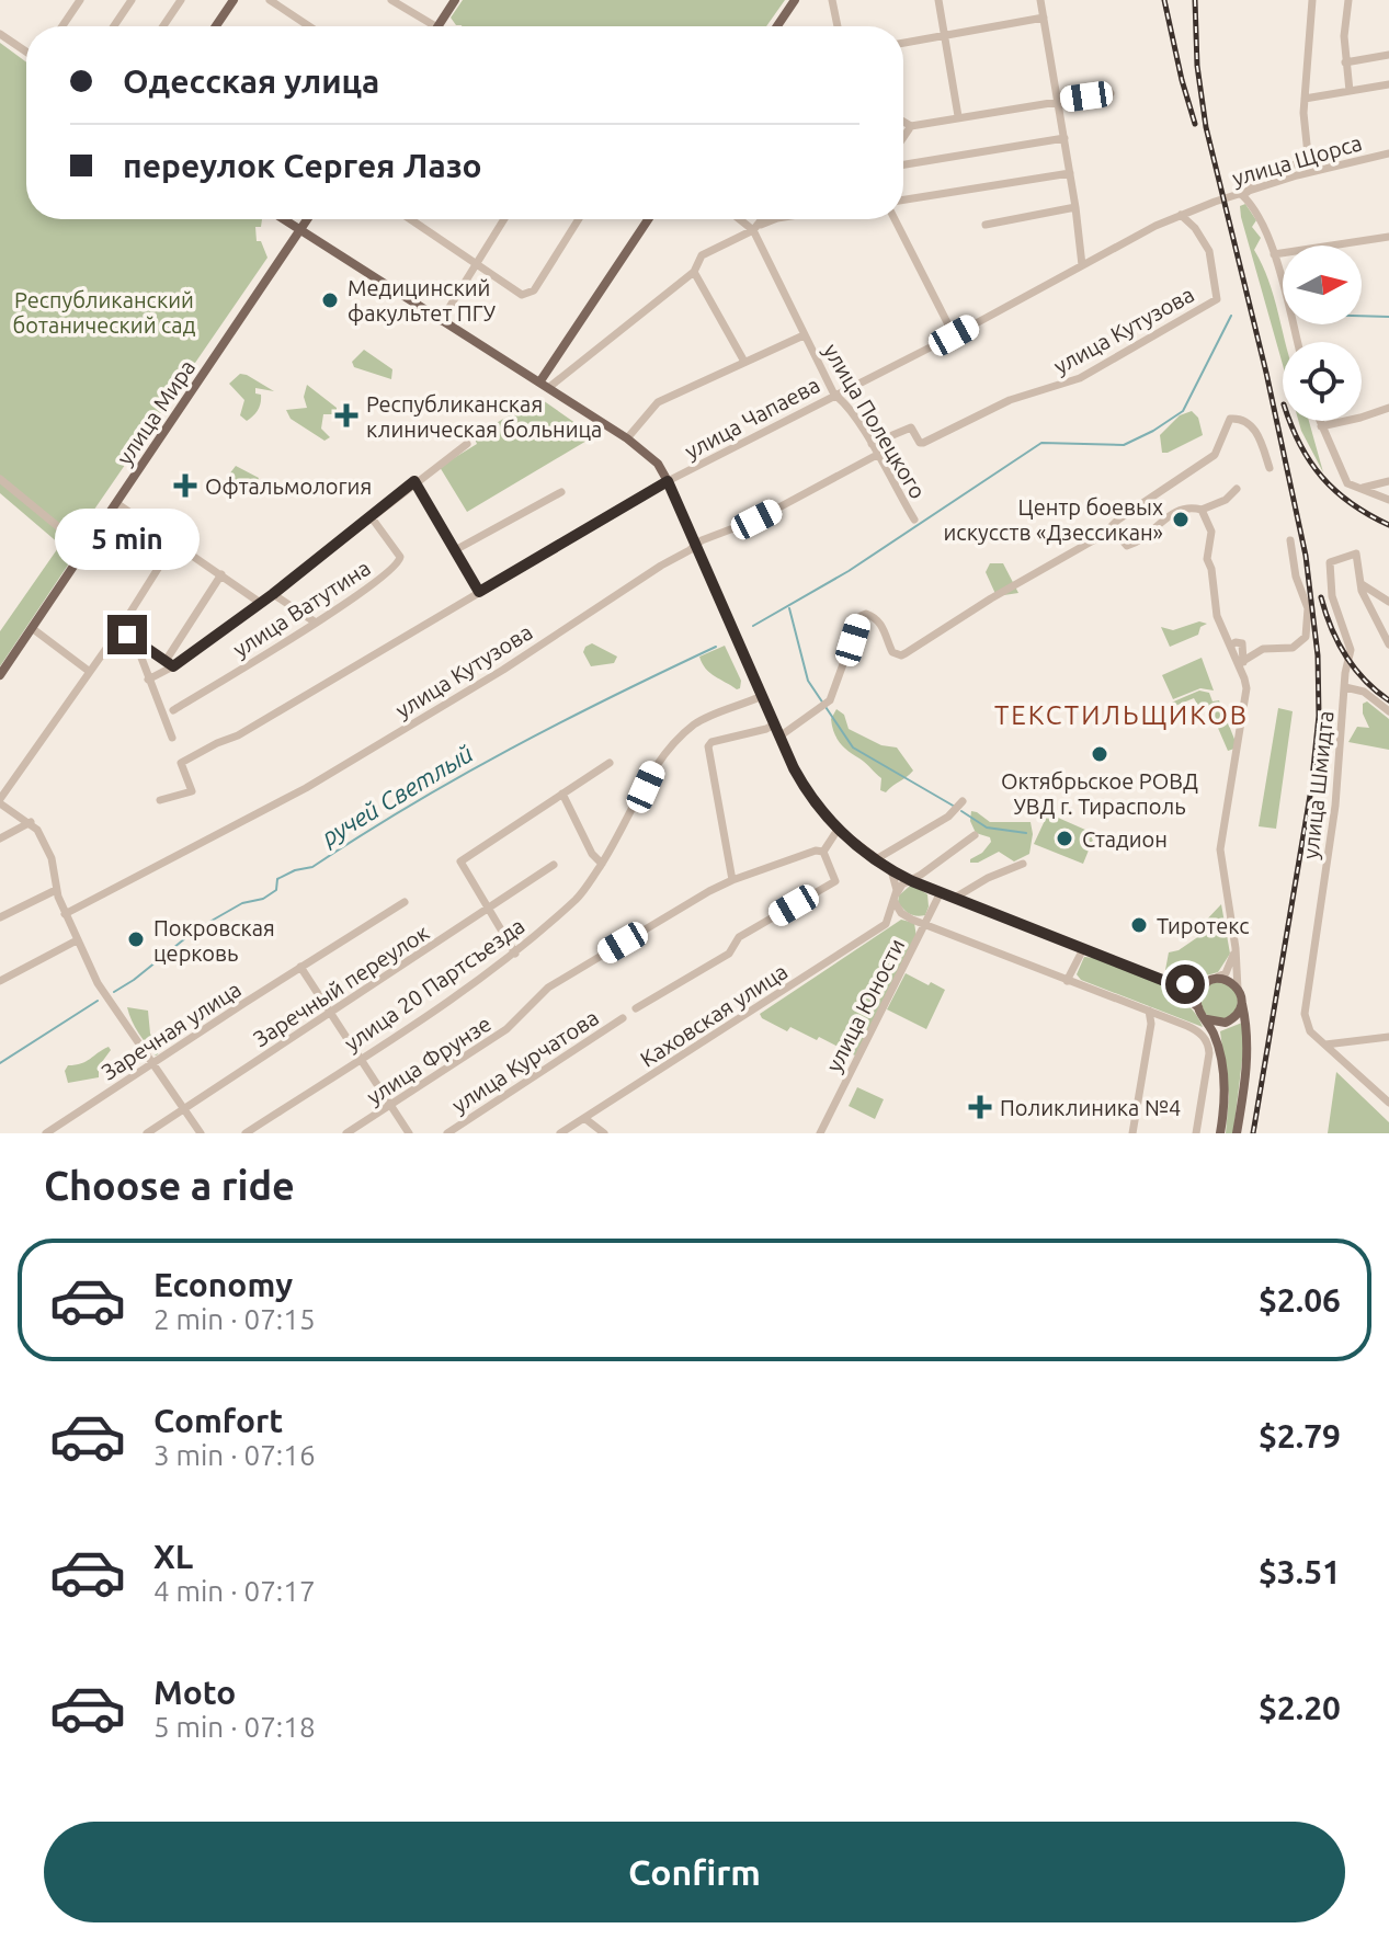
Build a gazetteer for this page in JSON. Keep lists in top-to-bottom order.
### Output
{
  "streets": {
    "main road": ["улица Мира"],
    "street": [
      "улица Щорса",
      "улица Кутузова",
      "улица Чапаева",
      "улица Полецкого",
      "улица Ватутина",
      "улица Шмидта",
      "улица 20 Партсъезда",
      "Заречный переулок",
      "улица Юности",
      "Каховская улица",
      "Заречная улица",
      "улица Фрунзе",
      "улица Курчатова"
    ]
  },
  "crossings": [
    ["улица Щорса", "улица Чапаева"],
    ["улица Кутузова", "улица Чапаева"],
    ["улица Кутузова", "улица Полецкого"],
    ["улица Чапаева", "улица Полецкого"]
  ],
  "districts": ["ТЕКСТИЛЬЩИКОВ"],
  "water": ["ручей Светлый"],
  "parks": ["Республиканский ботанический сад"],
  "places": {
    "other": [
      "Медицинский факультет ПГУ",
      "Центр боевых искусств «Дзессикан»",
      "Октябрьское РОВД УВД г. Тирасполь",
      "Стадион",
      "Тиротекс",
      "Покровская церковь"
    ],
    "health": ["Республиканская клиническая больница", "Офтальмология", "Поликлиника №4"]
  },
  "north": "right",
  "page": {
    "banner": ["Одесская улица", "переулок Сергея Лазо"],
    "bubble": "5 min",
    "heading": "Choose a ride",
    "list": [
      {
        "name": "Economy",
        "note": "2 min · 07:15",
        "value": "$2.06"
      },
      {
        "name": "Comfort",
        "note": "3 min · 07:16",
        "value": "$2.79"
      },
      {
        "name": "XL",
        "note": "4 min · 07:17",
        "value": "$3.51"
      },
      {
        "name": "Moto",
        "note": "5 min · 07:18",
        "value": "$2.20"
      }
    ],
    "buttons": "Confirm"
  }
}
